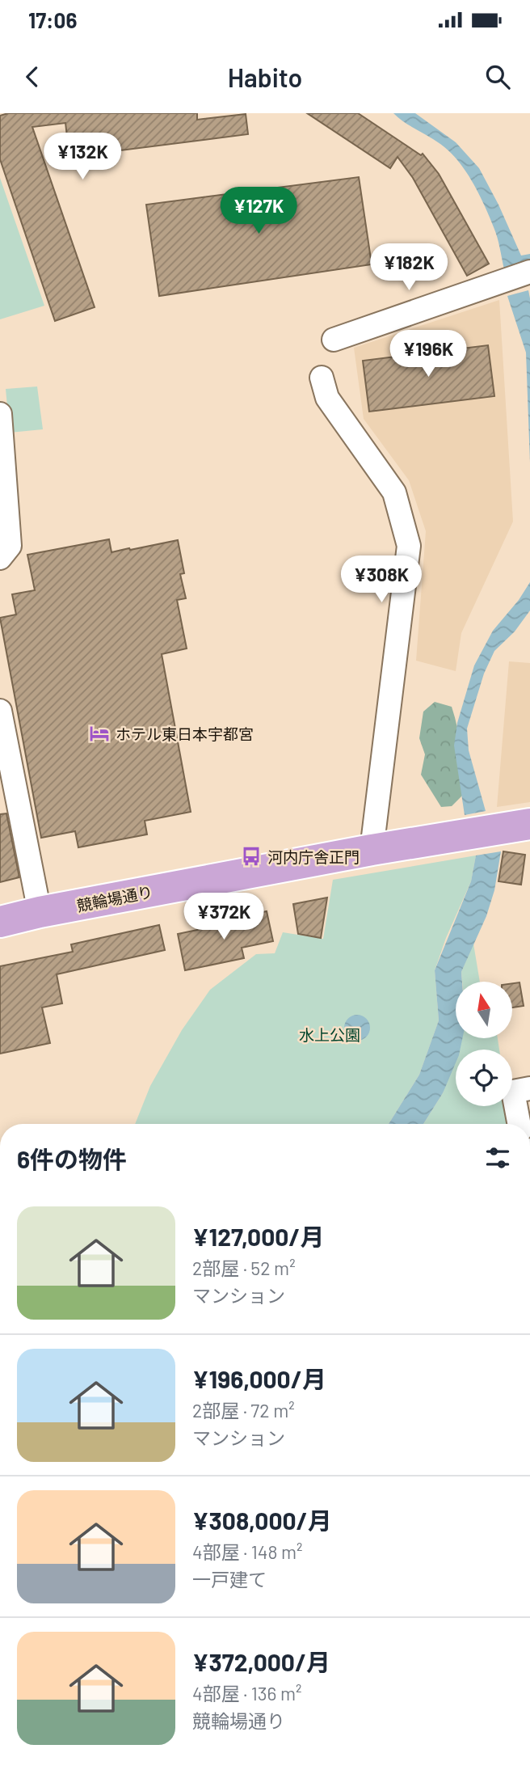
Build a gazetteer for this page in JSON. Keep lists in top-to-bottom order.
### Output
{
  "streets": {
    "main road": ["競輪場通り"]
  },
  "parks": ["水上公園"],
  "places": {
    "hotel": ["ホテル東日本宇都宮"],
    "bus stop": ["河内庁舎正門"]
  },
  "north": "top",
  "page": {
    "status": "17:06",
    "header": "Habito",
    "price": [
      "¥132K",
      "¥127K",
      "¥182K",
      "¥196K",
      "¥308K",
      "¥372K"
    ],
    "heading": "6件の物件",
    "list": [
      {
        "name": "¥127,000/月",
        "note": "2部屋 · 52 m² · マンション"
      },
      {
        "name": "¥196,000/月",
        "note": "2部屋 · 72 m² · マンション"
      },
      {
        "name": "¥308,000/月",
        "note": "4部屋 · 148 m² · 一戸建て"
      },
      {
        "name": "¥372,000/月",
        "note": "4部屋 · 136 m² · 競輪場通り"
      }
    ]
  }
}
